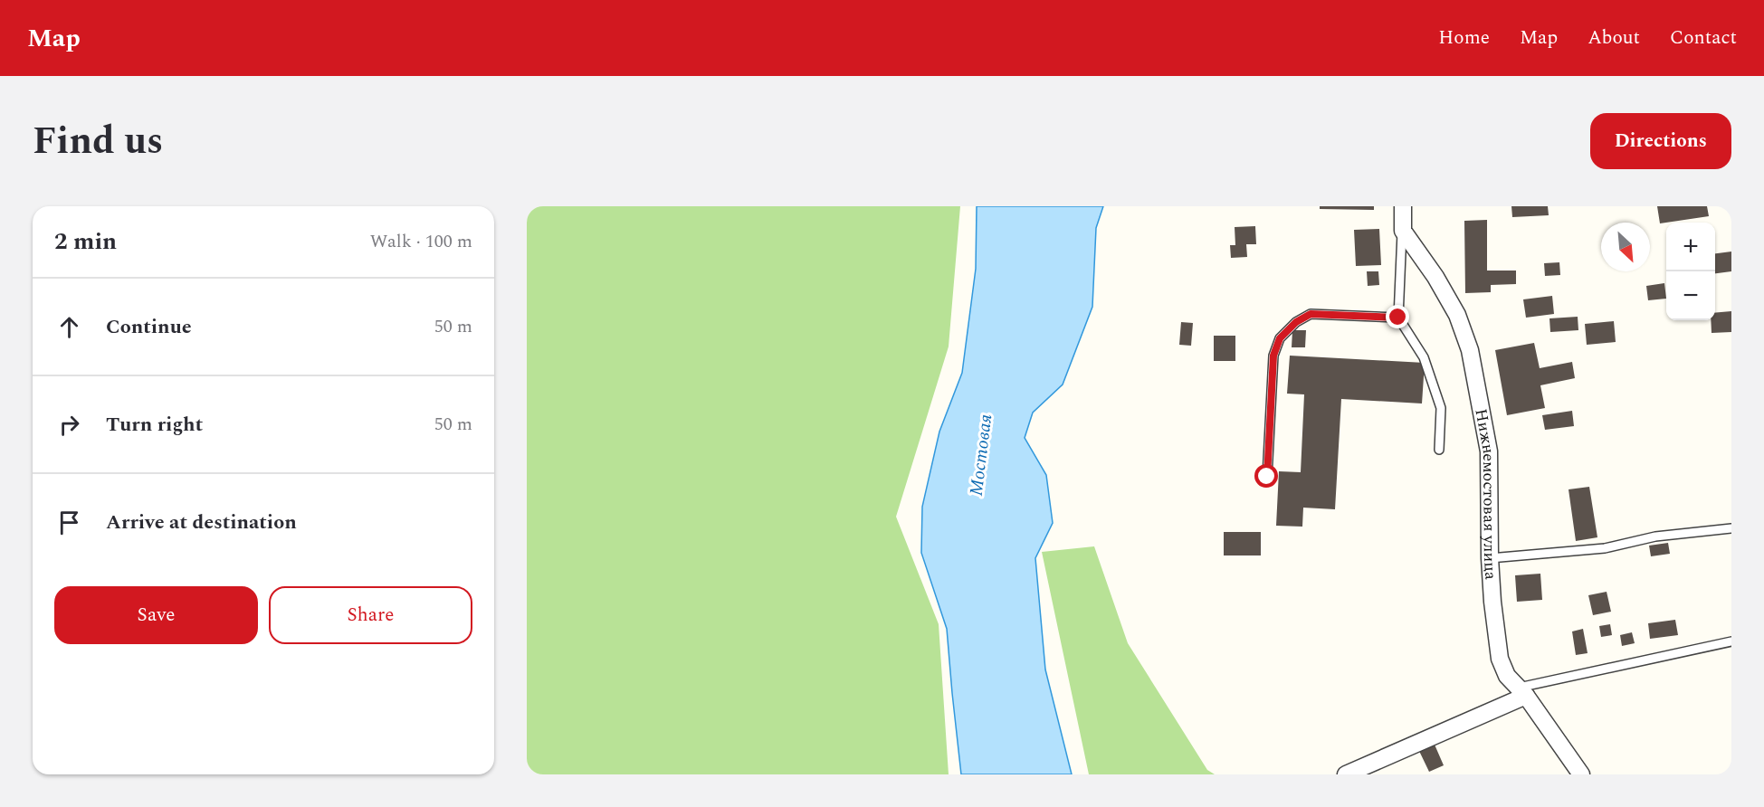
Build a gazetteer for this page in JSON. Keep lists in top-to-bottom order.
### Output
{
  "streets": {
    "street": ["Нижнемостовая улица"]
  },
  "water": ["Мостовая"],
  "north": "bottom right",
  "page": {
    "header": "Map",
    "nav": [
      "Home",
      "Map",
      "About",
      "Contact"
    ],
    "title": "Find us",
    "buttons": [
      "Directions",
      ["Save", "Share"]
    ],
    "heading": ["2 min", "Walk · 100 m"],
    "map_buttons": ["+", "−"],
    "list": [
      ["Continue", "50 m"],
      ["Turn right", "50 m"],
      "Arrive at destination"
    ]
  }
}
